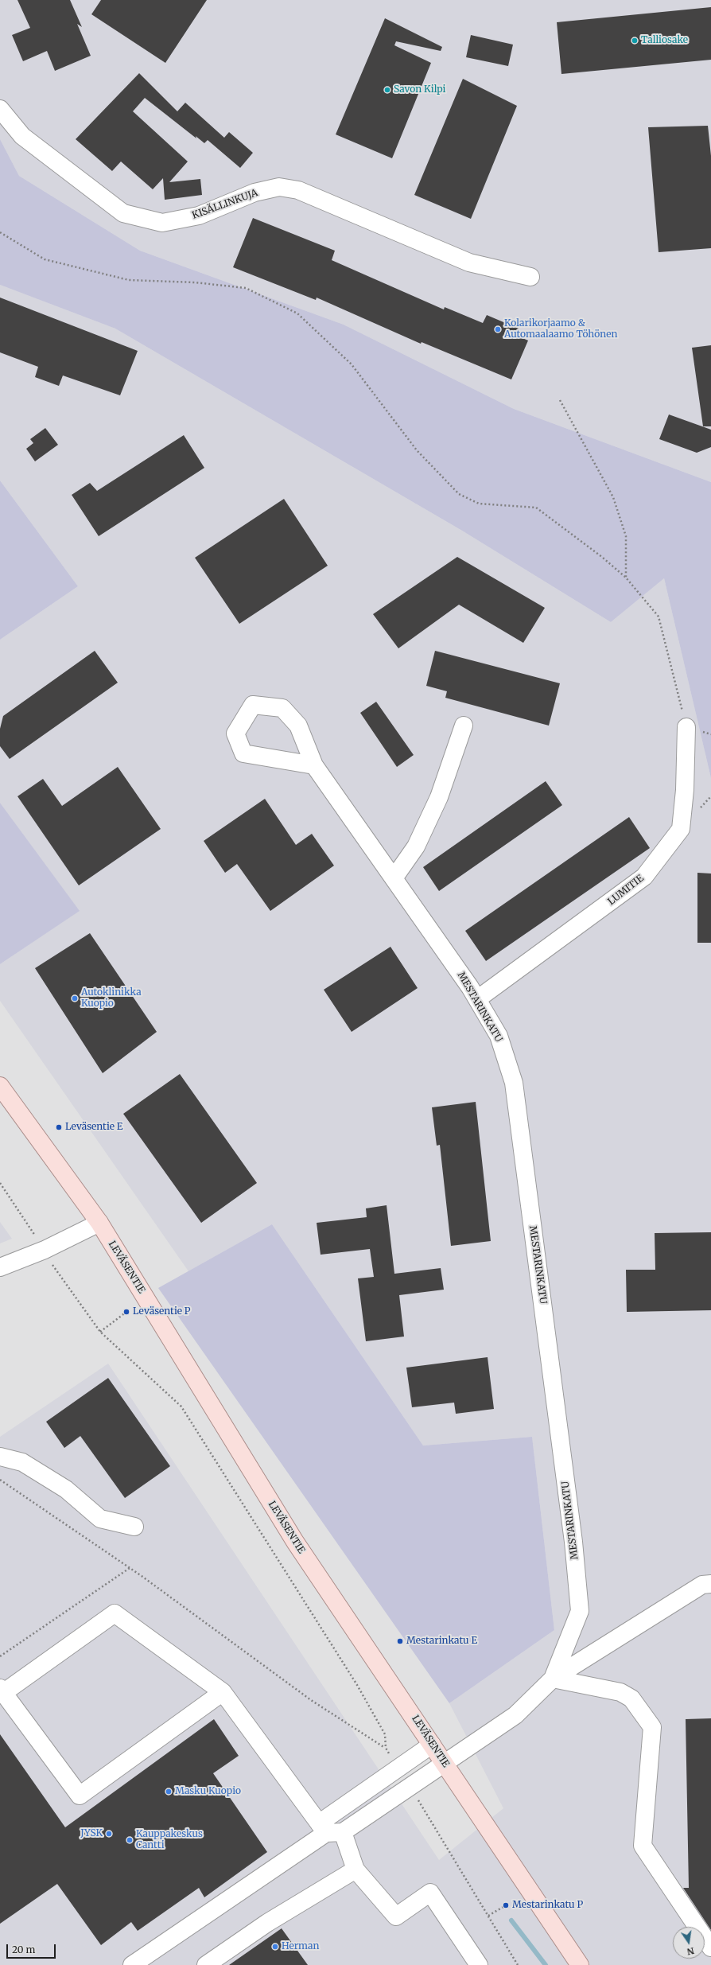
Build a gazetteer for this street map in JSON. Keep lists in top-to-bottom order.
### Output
{
  "streets": {
    "main road": ["LEVÄSENTIE"],
    "street": ["KISÄLLINKUJA", "LUMITIE", "MESTARINKATU"]
  },
  "crossings": [
    ["LUMITIE", "MESTARINKATU"],
    ["MESTARINKATU", "LEVÄSENTIE"]
  ],
  "places": [
    "Talliosake",
    "Savon Kilpi",
    "Kolarikorjaamo & Automaalaamo Töhönen",
    "Autoklinikka Kuopio",
    "Leväsentie E",
    "Leväsentie P",
    "Mestarinkatu E",
    "Masku Kuopio",
    "JYSK",
    "Kauppakeskus Cantti",
    "Mestarinkatu P",
    "Herman"
  ],
  "scale_bar": "20 m",
  "north": "bottom"
}
